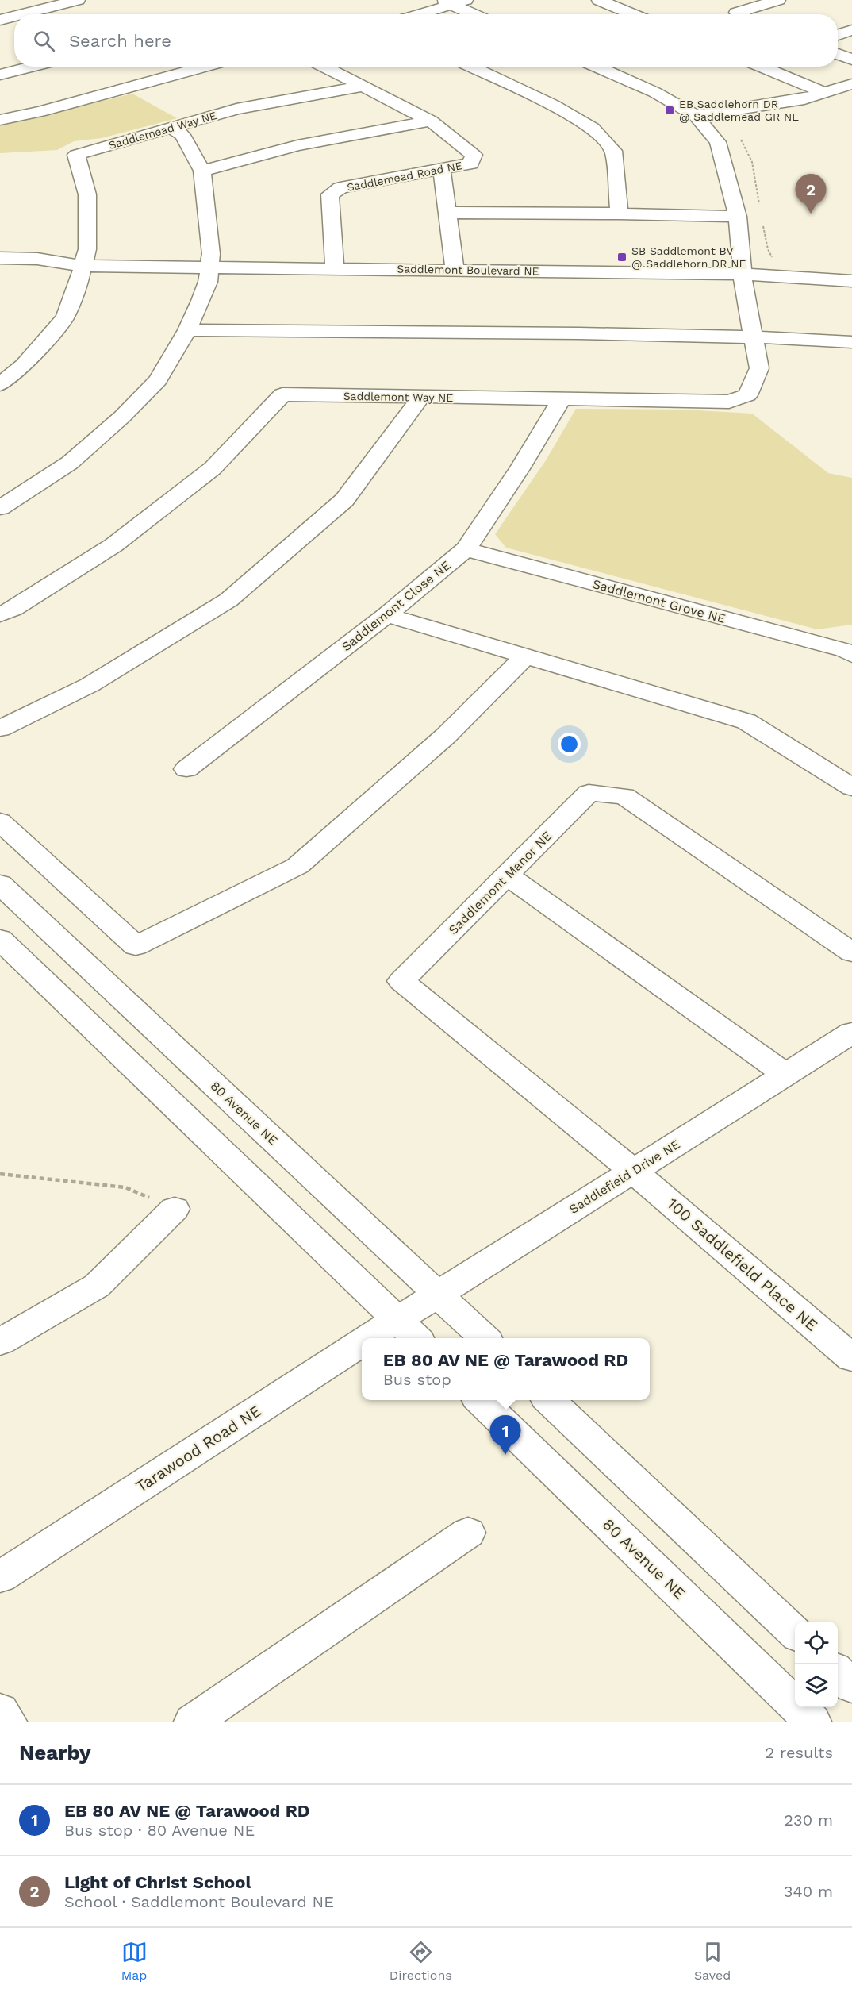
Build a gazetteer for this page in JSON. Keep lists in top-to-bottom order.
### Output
{
  "streets": {
    "street": [
      "Saddlemead Way NE",
      "Saddlemead Road NE",
      "Saddlemont Boulevard NE",
      "Saddlemont Way NE",
      "Saddlemont Grove NE",
      "Saddlemont Close NE",
      "Saddlemont Manor NE",
      "80 Avenue NE",
      "Saddlefield Drive NE",
      "100 Saddlefield Place NE",
      "Tarawood Road NE"
    ]
  },
  "crossings": [
    ["Saddlemead Way NE", "Saddlemead Road NE"],
    ["Saddlemead Way NE", "Saddlemont Boulevard NE"],
    ["Saddlemead Road NE", "Saddlemont Boulevard NE"],
    ["Saddlemont Boulevard NE", "Saddlemont Way NE"],
    ["Saddlemont Way NE", "Saddlemont Close NE"],
    ["Saddlemont Grove NE", "Saddlemont Close NE"],
    ["Saddlemont Manor NE", "Saddlefield Drive NE"],
    ["Saddlemont Manor NE", "100 Saddlefield Place NE"],
    ["80 Avenue NE", "Saddlefield Drive NE"],
    ["Saddlefield Drive NE", "100 Saddlefield Place NE"],
    ["Saddlefield Drive NE", "Tarawood Road NE"]
  ],
  "places": {
    "transit": ["EB Saddlehorn DR @ Saddlemead GR NE", "SB Saddlemont BV @ Saddlehorn DR NE"]
  },
  "page": {
    "search": "Search here",
    "pins": ["2", "1"],
    "popup": ["EB 80 AV NE @ Tarawood RD", "Bus stop"],
    "heading": ["Nearby", "2 results"],
    "list": [
      {
        "mark": "1",
        "name": "EB 80 AV NE @ Tarawood RD",
        "note": "Bus stop · 80 Avenue NE",
        "value": "230 m"
      },
      {
        "mark": "2",
        "name": "Light of Christ School",
        "note": "School · Saddlemont Boulevard NE",
        "value": "340 m"
      }
    ],
    "nav": ["Map", "Directions", "Saved"]
  }
}
